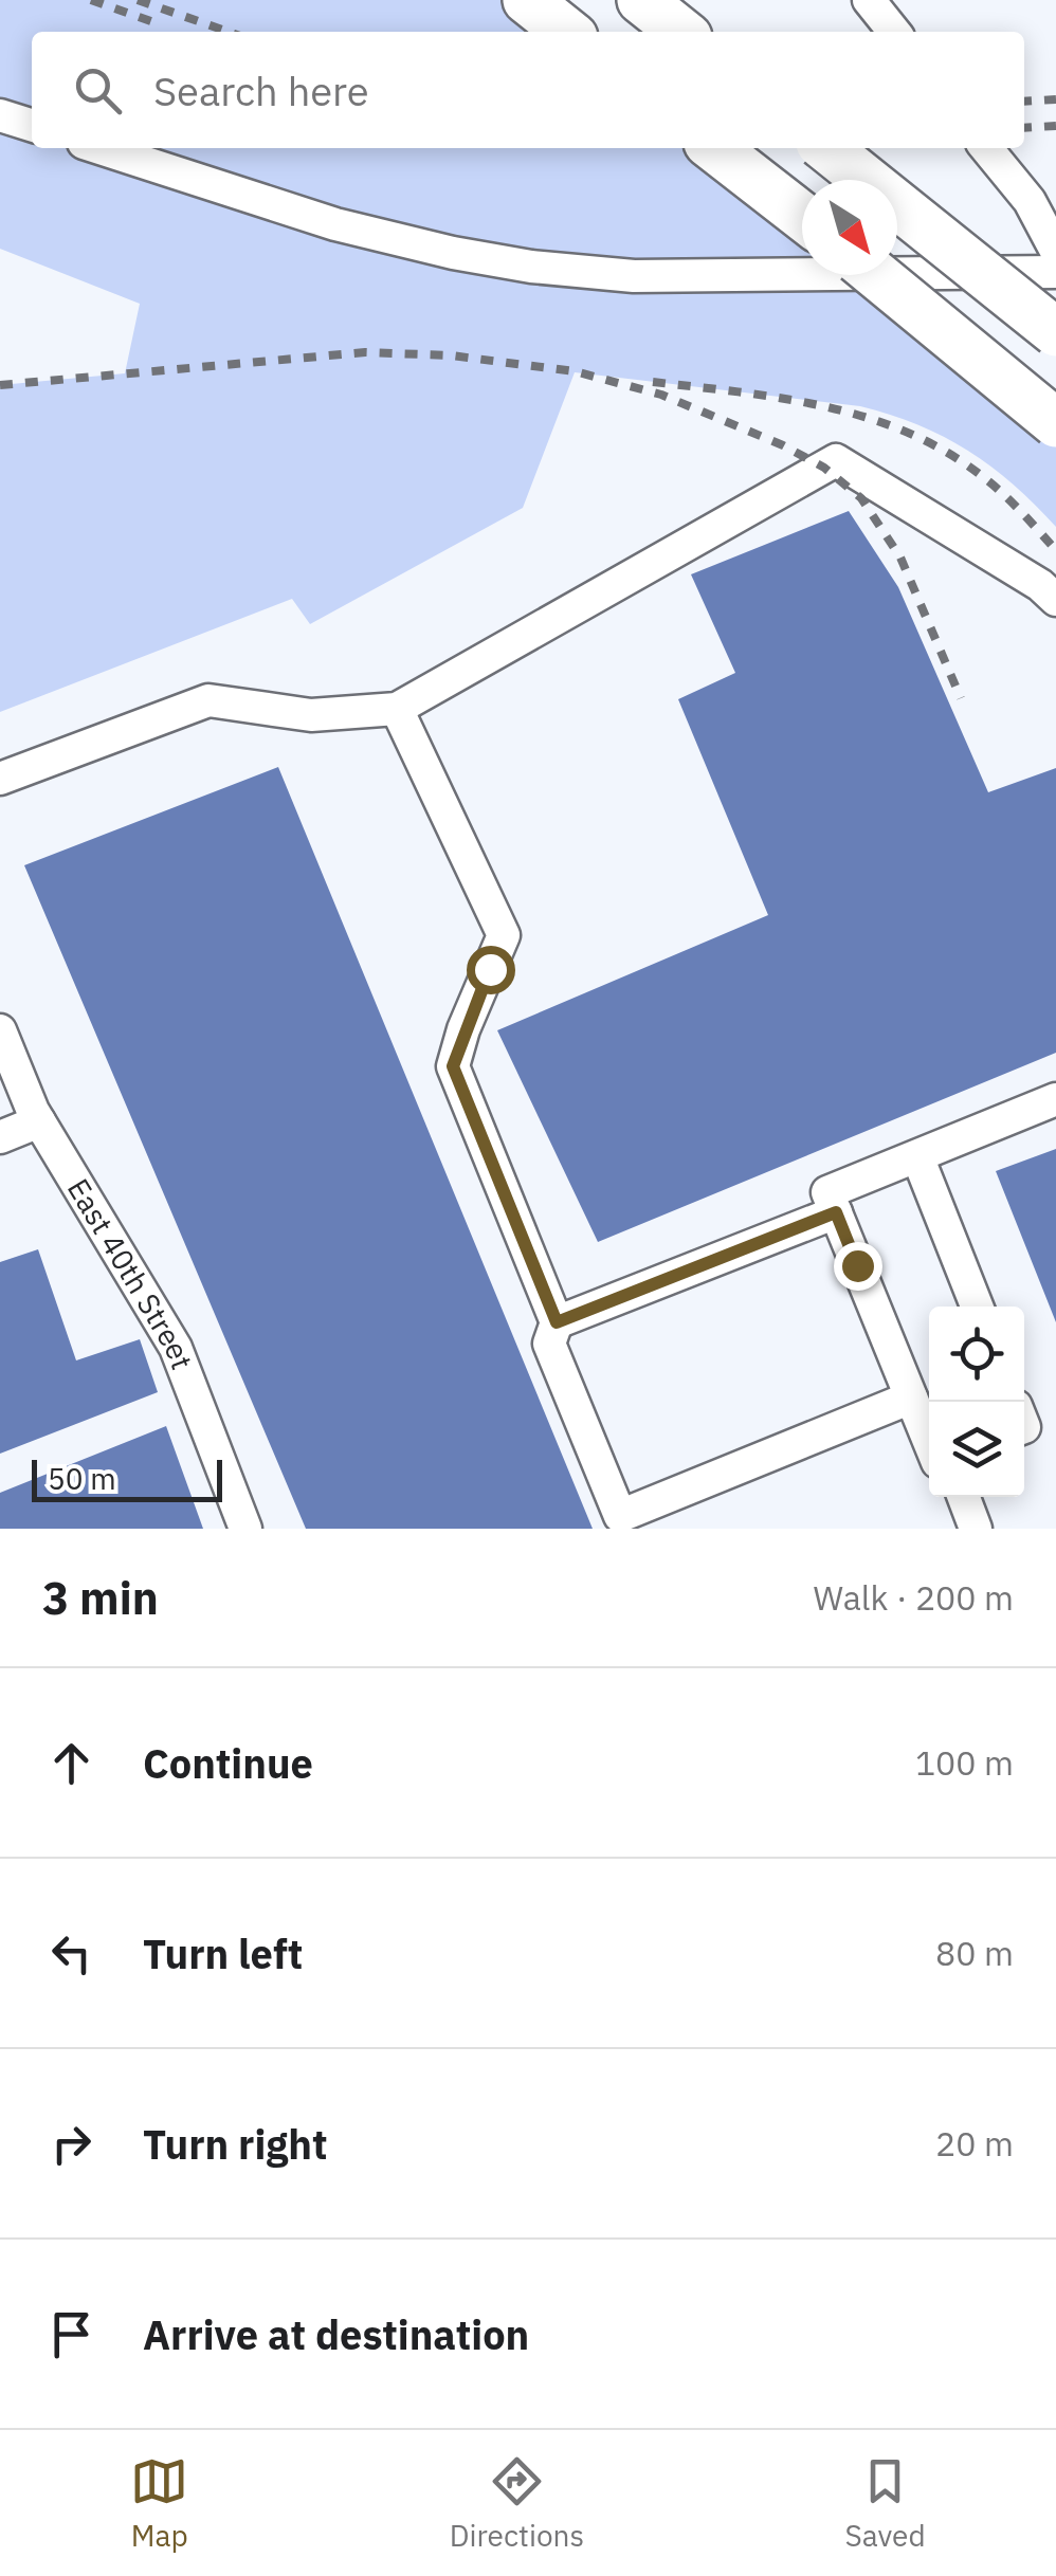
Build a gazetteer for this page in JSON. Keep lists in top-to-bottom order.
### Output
{
  "streets": {
    "street": ["East 40th Street"]
  },
  "scale_bar": "50 m",
  "north": "bottom right",
  "page": {
    "search": "Search here",
    "scale": "50 m",
    "heading": ["3 min", "Walk · 200 m"],
    "list": [
      ["Continue", "100 m"],
      ["Turn left", "80 m"],
      ["Turn right", "20 m"],
      "Arrive at destination"
    ],
    "nav": ["Map", "Directions", "Saved"]
  }
}
